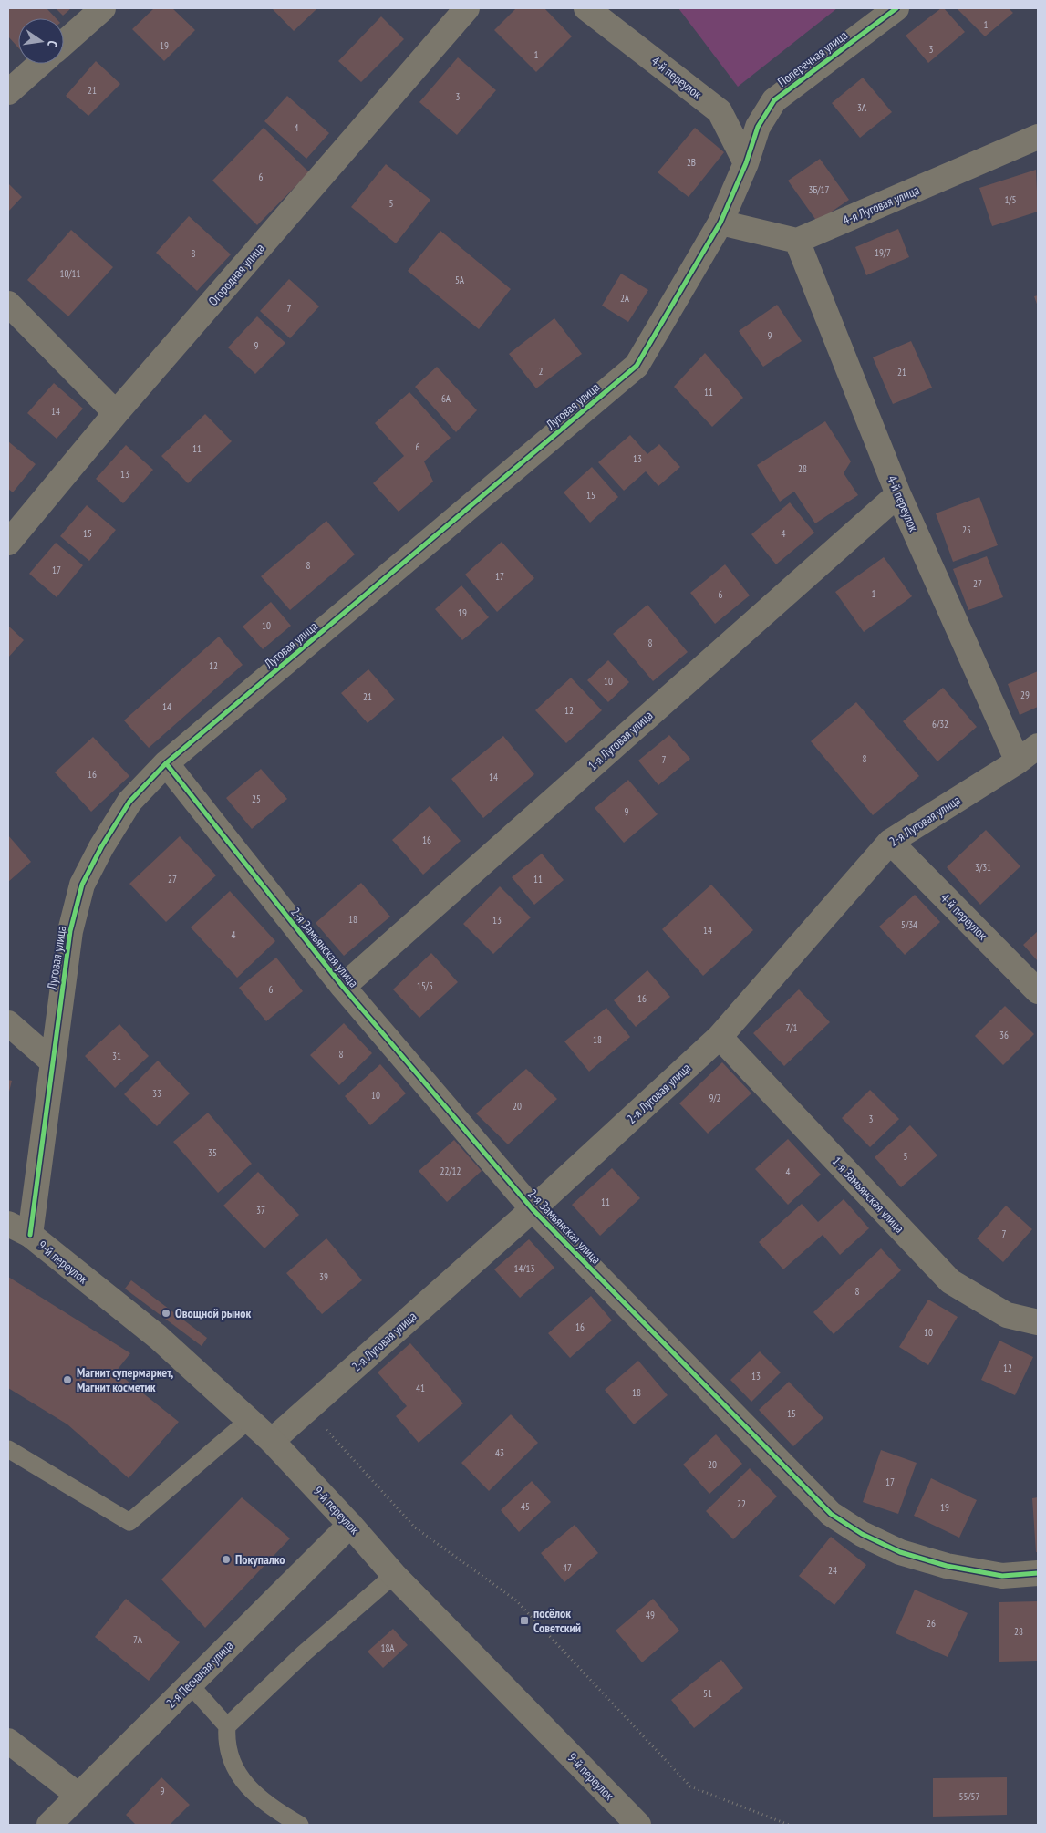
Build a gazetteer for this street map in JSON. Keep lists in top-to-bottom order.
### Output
{
  "streets": {
    "street": [
      "Поперечная улица",
      "4-й переулок",
      "4-я Луговая улица",
      "Огородная улица",
      "Луговая улица",
      "1-я Луговая улица",
      "2-я Луговая улица",
      "2-я Замьянская улица",
      "1-я Замьянская улица",
      "9-й переулок",
      "2-я Песчаная улица"
    ]
  },
  "crossings": [
    ["Поперечная улица", "4-й переулок"],
    ["Поперечная улица", "Луговая улица"],
    ["4-й переулок", "4-я Луговая улица"],
    ["4-й переулок", "Луговая улица"],
    ["4-й переулок", "1-я Луговая улица"],
    ["4-й переулок", "2-я Луговая улица"],
    ["Луговая улица", "2-я Замьянская улица"],
    ["Луговая улица", "9-й переулок"],
    ["1-я Луговая улица", "2-я Замьянская улица"],
    ["2-я Луговая улица", "2-я Замьянская улица"],
    ["2-я Луговая улица", "1-я Замьянская улица"],
    ["2-я Луговая улица", "9-й переулок"],
    ["9-й переулок", "2-я Песчаная улица"]
  ],
  "places": {
    "other": ["Овощной рынок", "Магнит супермаркет, Магнит косметик", "Покупалко"],
    "transit": ["посёлок Советский"]
  },
  "house_numbers": [
    "1",
    "19",
    "3",
    "1",
    "21",
    "3",
    "3А",
    "4",
    "2В",
    "6",
    "3Б/17",
    "1/5",
    "5",
    "19/7",
    "8",
    "10/11",
    "5А",
    "2А",
    "7",
    "9",
    "9",
    "2",
    "21",
    "11",
    "6А",
    "14",
    "6",
    "11",
    "13",
    "28",
    "13",
    "15",
    "25",
    "15",
    "4",
    "8",
    "17",
    "17",
    "27",
    "1",
    "6",
    "19",
    "10",
    "8",
    "12",
    "10",
    "29",
    "21",
    "14",
    "12",
    "6/32",
    "8",
    "7",
    "16",
    "14",
    "25",
    "9",
    "16",
    "3/31",
    "27",
    "11",
    "18",
    "13",
    "5/34",
    "14",
    "4",
    "15/5",
    "6",
    "16",
    "7/1",
    "36",
    "18",
    "8",
    "31",
    "33",
    "10",
    "9/2",
    "20",
    "3",
    "35",
    "5",
    "22/12",
    "4",
    "11",
    "37",
    "7",
    "14/13",
    "39",
    "8",
    "16",
    "10",
    "12",
    "13",
    "41",
    "18",
    "15",
    "43",
    "20",
    "17",
    "22",
    "45",
    "19",
    "47",
    "24",
    "49",
    "26",
    "28",
    "7А",
    "18А",
    "51",
    "9",
    "55/57"
  ],
  "north": "right"
}
